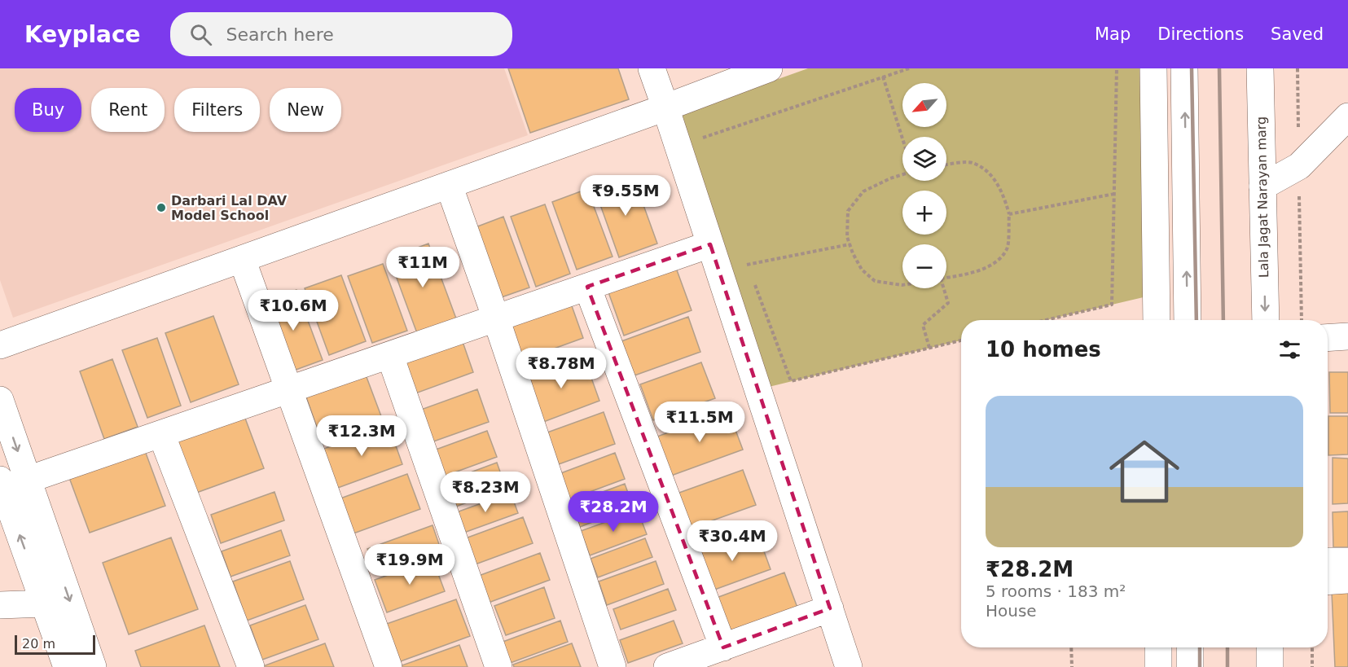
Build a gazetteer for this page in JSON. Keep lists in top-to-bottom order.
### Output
{
  "streets": {
    "street": ["Lala Jagat Narayan marg"]
  },
  "places": ["Darbari Lal DAV Model School"],
  "scale_bar": "20 m",
  "north": "bottom left",
  "page": {
    "header": "Keyplace",
    "search": "Search here",
    "nav": ["Map", "Directions", "Saved"],
    "map_buttons": ["+", "−"],
    "chip": [
      "Buy",
      "Rent",
      "Filters",
      "New"
    ],
    "price": [
      "₹9.55M",
      "₹11M",
      "₹10.6M",
      "₹8.78M",
      "₹11.5M",
      "₹12.3M",
      "₹8.23M",
      "₹28.2M",
      "₹30.4M",
      "₹19.9M"
    ],
    "heading": "10 homes",
    "list": [
      {
        "name": "₹28.2M",
        "note": "5 rooms · 183 m² · House"
      }
    ],
    "scale": "20 m"
  }
}
